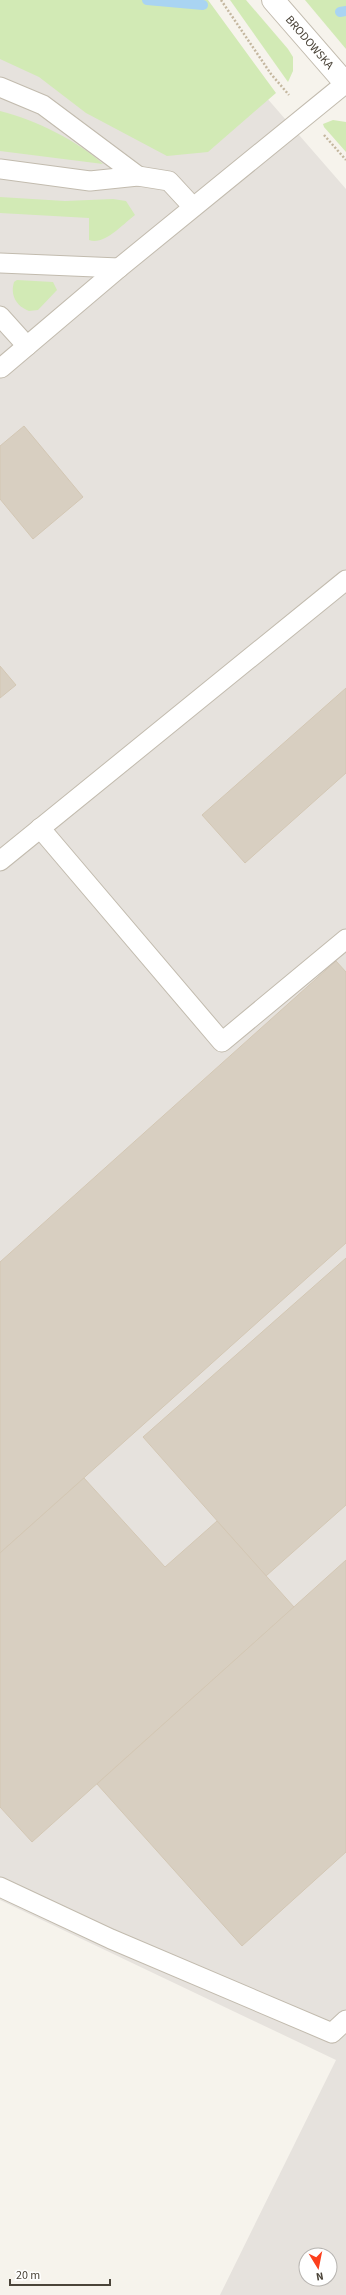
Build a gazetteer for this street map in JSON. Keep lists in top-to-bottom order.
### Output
{
  "streets": {
    "street": ["BRODOWSKA"]
  },
  "scale_bar": "20 m",
  "north": "bottom"
}
